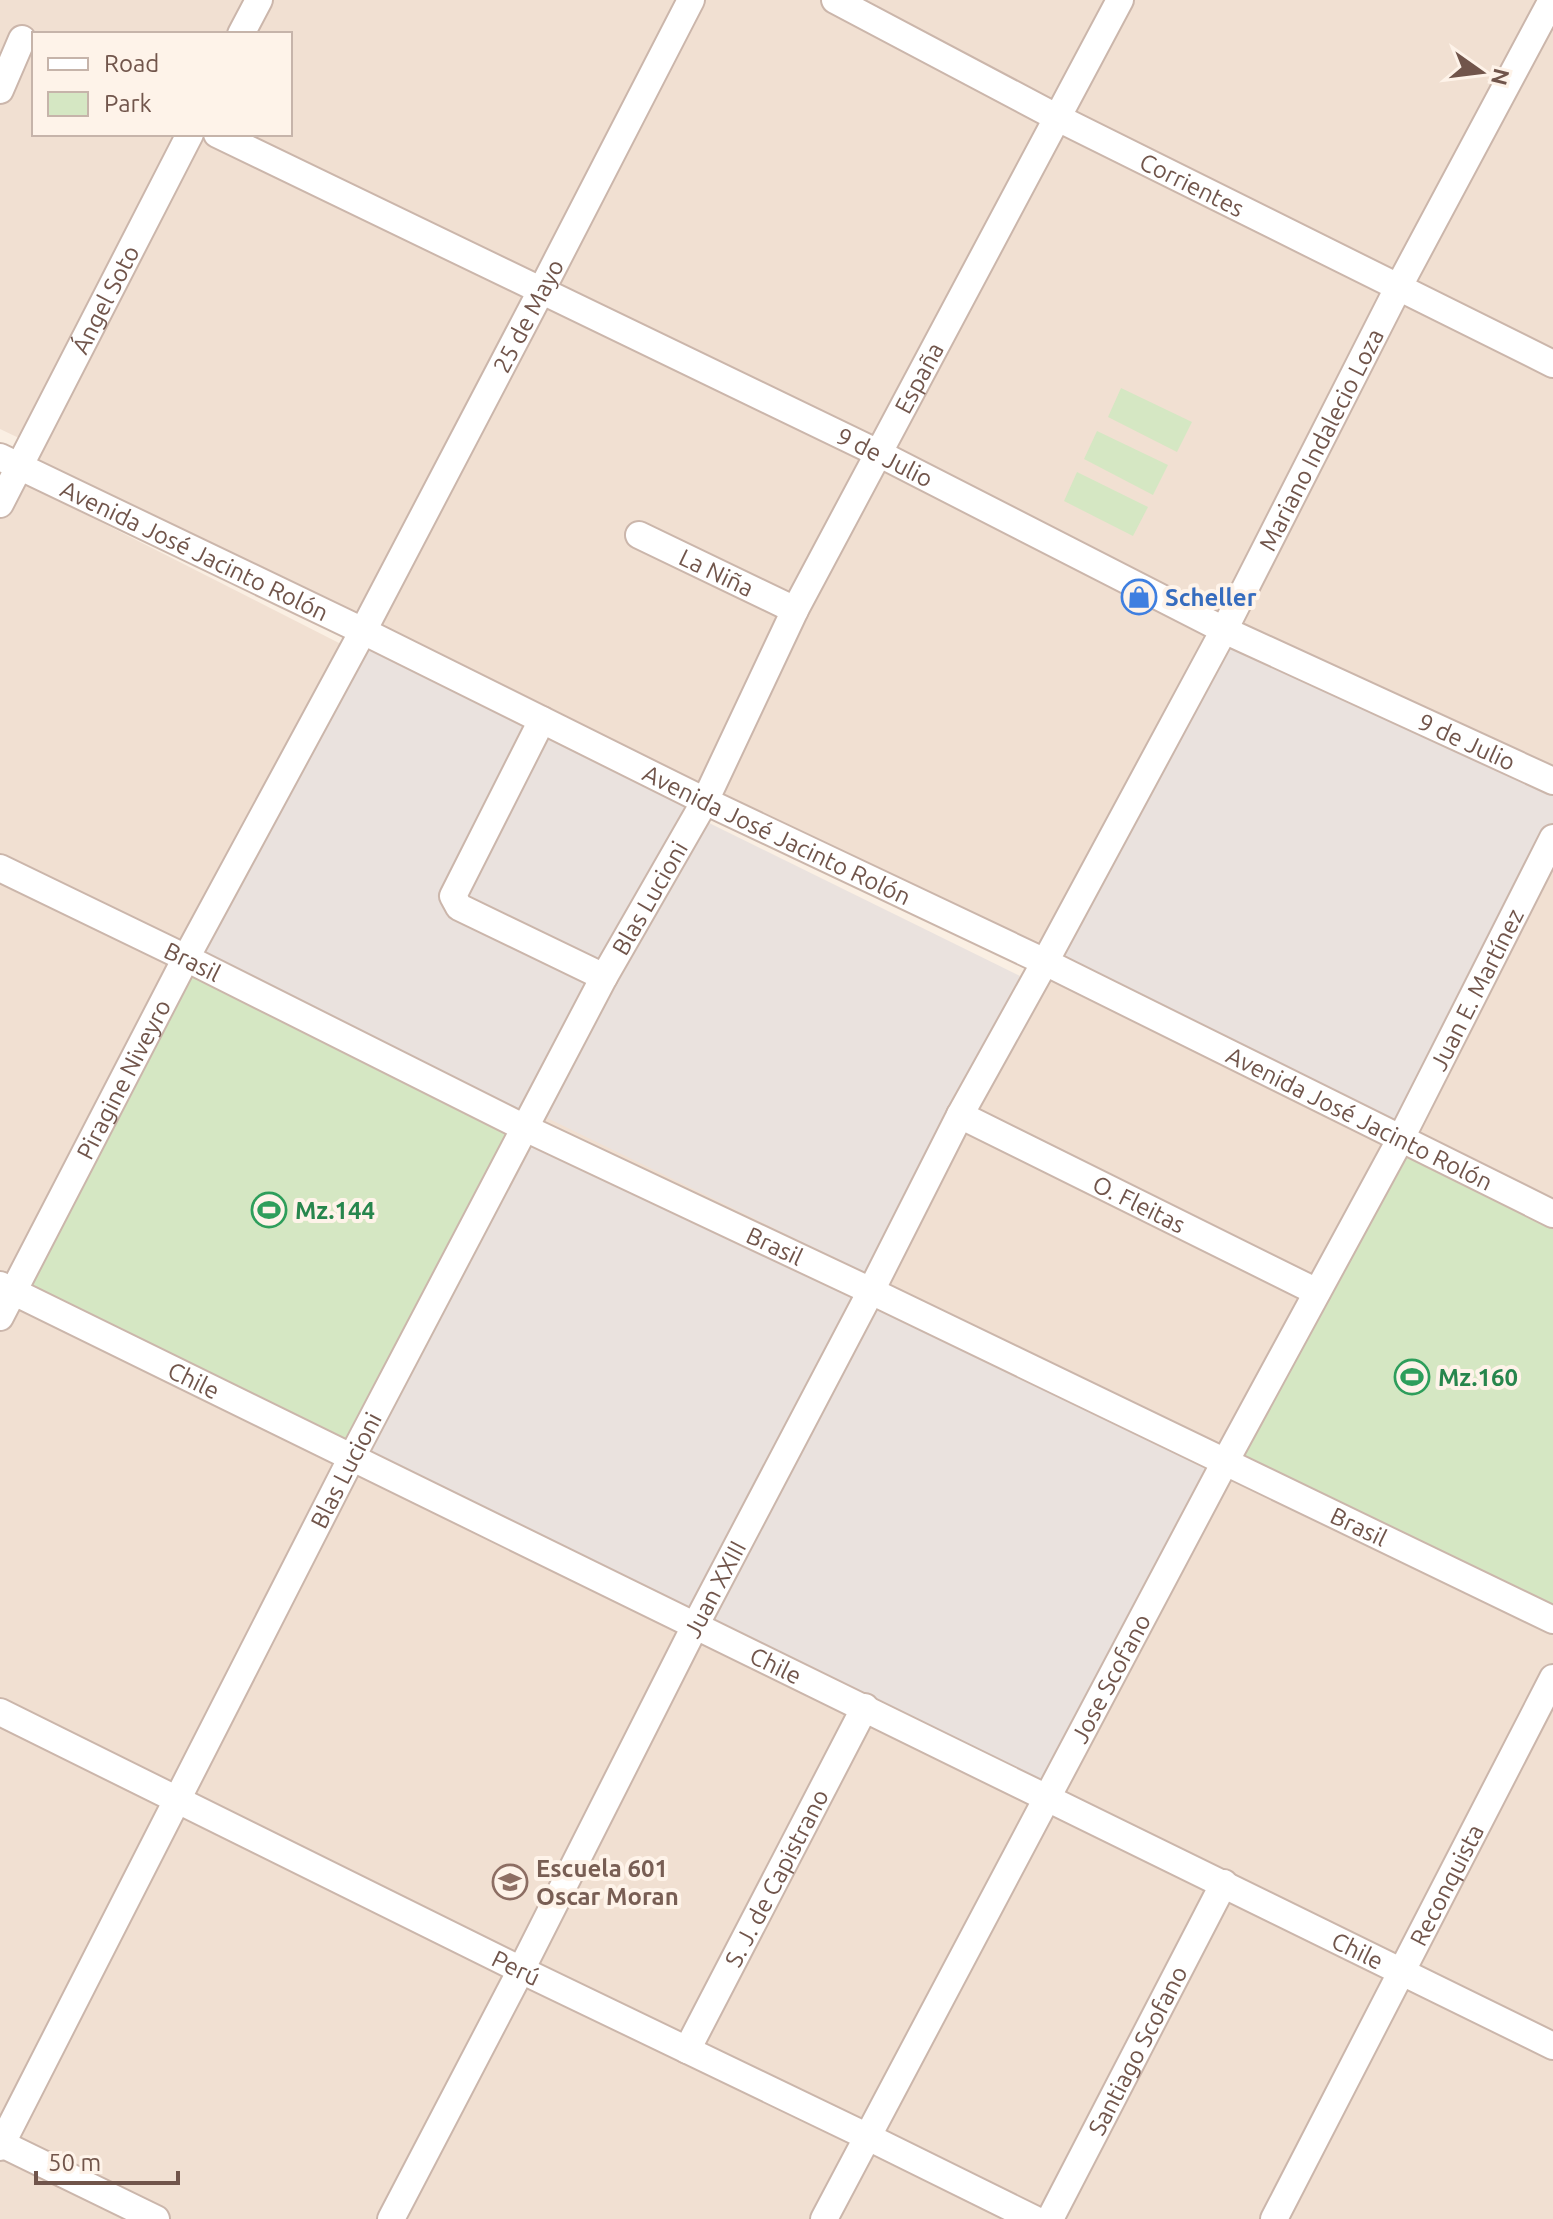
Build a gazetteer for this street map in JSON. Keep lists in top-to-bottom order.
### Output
{
  "streets": {
    "street": [
      "Corrientes",
      "Ángel Soto",
      "25 de Mayo",
      "España",
      "Mariano Indalecio Loza",
      "9 de Julio",
      "Avenida José Jacinto Rolón",
      "La Niña",
      "Blas Lucioni",
      "Brasil",
      "Juan E. Martínez",
      "Piragine Niveyro",
      "O. Fleitas",
      "Chile",
      "Juan XXIII",
      "Jose Scofano",
      "S. J. de Capistrano",
      "Reconquista",
      "Perú",
      "Santiago Scofano"
    ]
  },
  "crossings": [
    ["Corrientes", "España"],
    ["Corrientes", "Mariano Indalecio Loza"],
    ["Ángel Soto", "Avenida José Jacinto Rolón"],
    ["25 de Mayo", "9 de Julio"],
    ["25 de Mayo", "Avenida José Jacinto Rolón"],
    ["25 de Mayo", "Piragine Niveyro"],
    ["España", "9 de Julio"],
    ["España", "Avenida José Jacinto Rolón"],
    ["España", "La Niña"],
    ["España", "Blas Lucioni"],
    ["Mariano Indalecio Loza", "9 de Julio"],
    ["Mariano Indalecio Loza", "Avenida José Jacinto Rolón"],
    ["Mariano Indalecio Loza", "Juan XXIII"],
    ["Avenida José Jacinto Rolón", "Blas Lucioni"],
    ["Avenida José Jacinto Rolón", "Juan E. Martínez"],
    ["Avenida José Jacinto Rolón", "Piragine Niveyro"],
    ["Avenida José Jacinto Rolón", "Juan XXIII"],
    ["Avenida José Jacinto Rolón", "Jose Scofano"],
    ["Blas Lucioni", "Brasil"],
    ["Blas Lucioni", "Chile"],
    ["Blas Lucioni", "Perú"],
    ["Brasil", "Piragine Niveyro"],
    ["Brasil", "Juan XXIII"],
    ["Brasil", "Jose Scofano"],
    ["Juan E. Martínez", "Jose Scofano"],
    ["Piragine Niveyro", "Chile"],
    ["O. Fleitas", "Juan XXIII"],
    ["O. Fleitas", "Jose Scofano"],
    ["Chile", "Juan XXIII"],
    ["Chile", "Jose Scofano"],
    ["Chile", "S. J. de Capistrano"],
    ["Chile", "Reconquista"],
    ["Chile", "Santiago Scofano"],
    ["Juan XXIII", "Perú"],
    ["Jose Scofano", "Perú"],
    ["S. J. de Capistrano", "Perú"]
  ],
  "places": {
    "shop": ["Scheller"],
    "sports": ["Mz.144", "Mz.160"],
    "school or university": ["Escuela 601 Oscar Moran"]
  },
  "legend": ["Road", "Park"],
  "scale_bar": "50 m",
  "north": "right"
}
